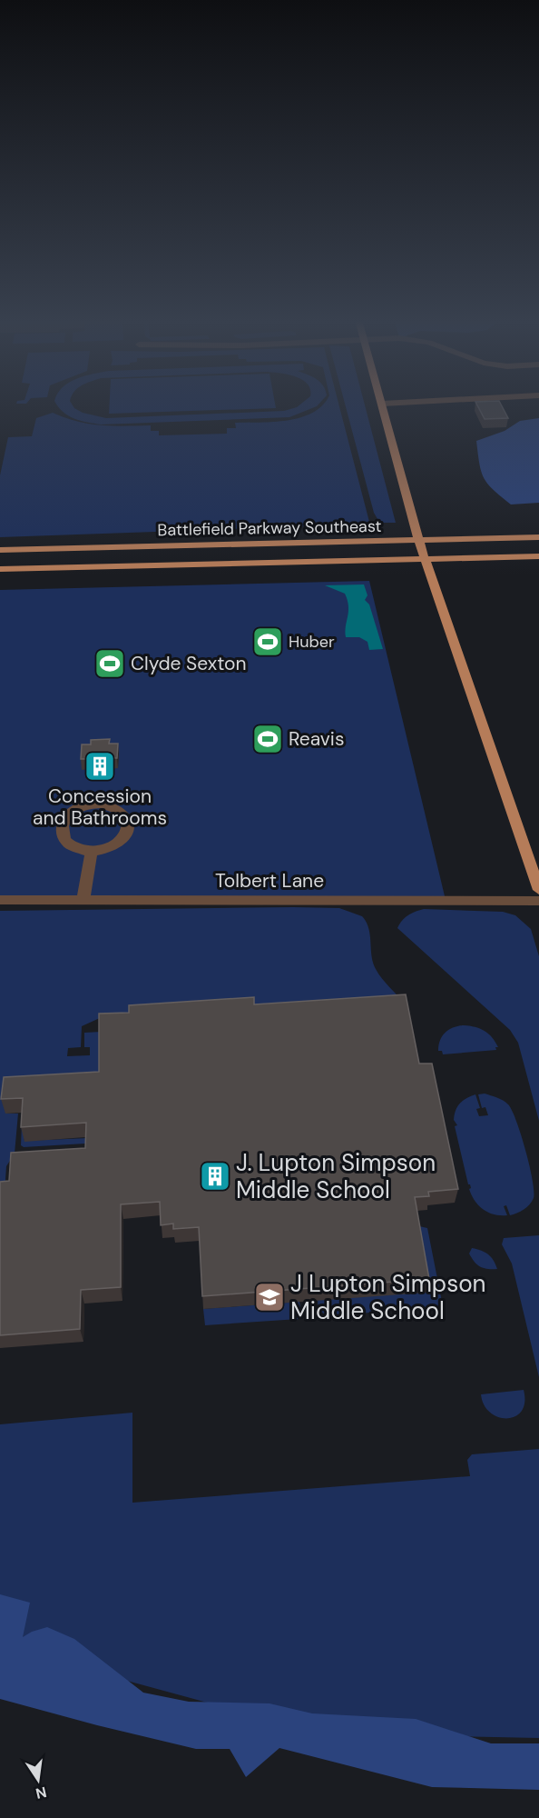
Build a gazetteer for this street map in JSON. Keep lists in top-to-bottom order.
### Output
{
  "streets": {
    "main road": ["Battlefield Parkway Southeast"],
    "street": ["Tolbert Lane"]
  },
  "places": {
    "sports": ["Huber", "Clyde Sexton", "Reavis"],
    "building": ["Concession and Bathrooms", "J. Lupton Simpson Middle School"],
    "school or university": ["J Lupton Simpson Middle School"]
  },
  "north": "bottom"
}
